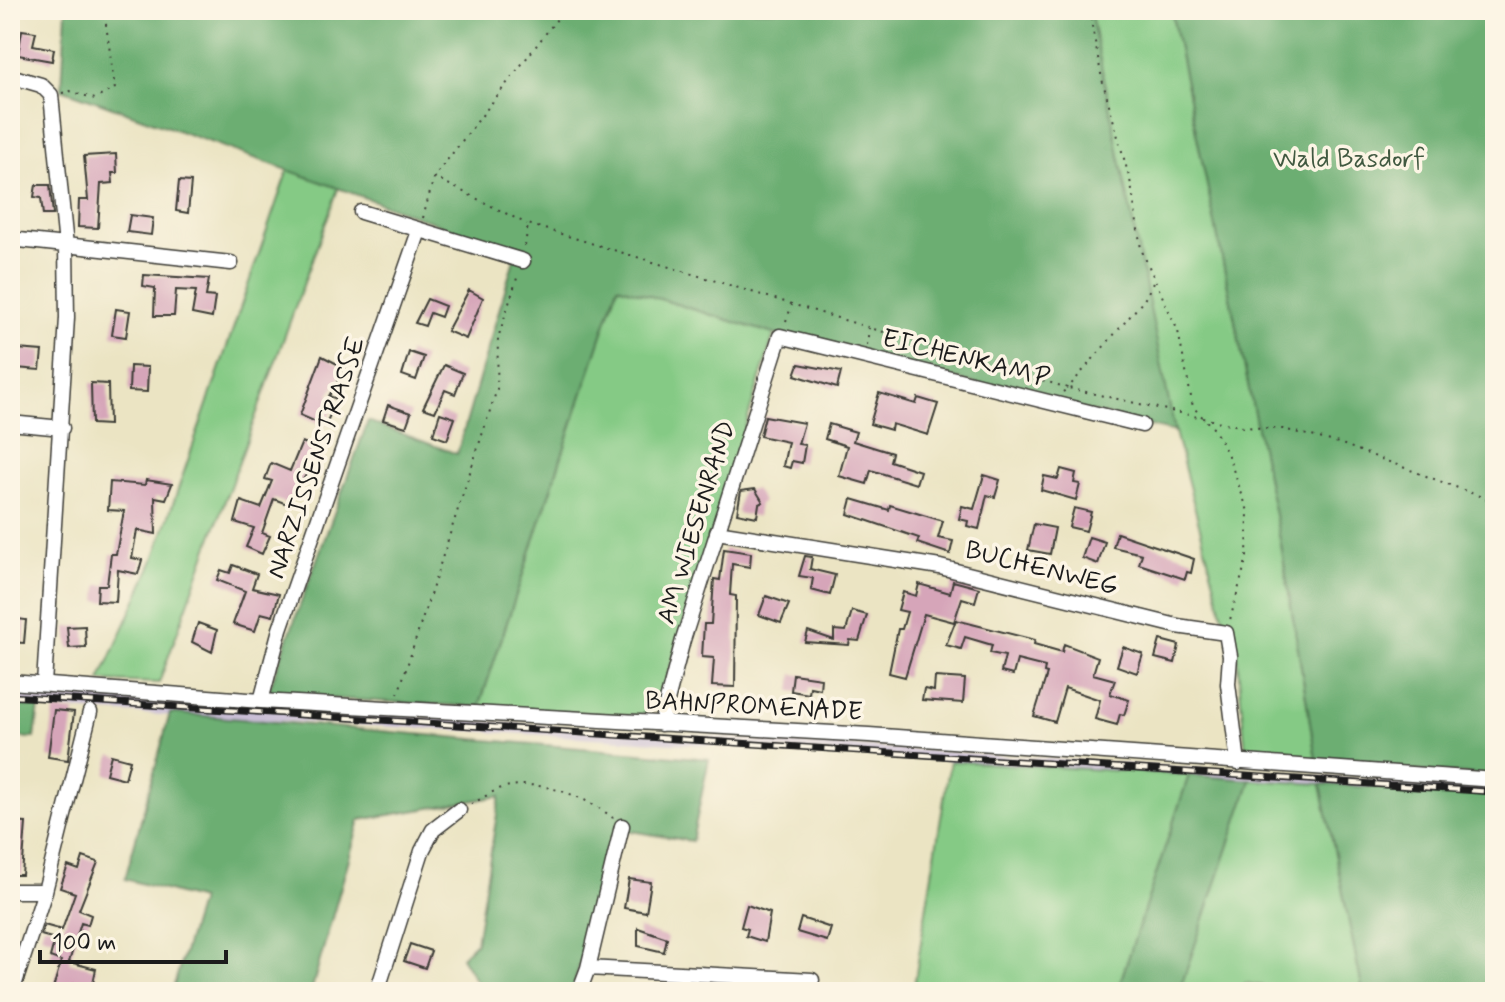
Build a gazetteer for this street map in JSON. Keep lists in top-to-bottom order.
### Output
{
  "streets": {
    "street": [
      "EICHENKAMP",
      "NARZISSENSTRASSE",
      "AM WIESENRAND",
      "BUCHENWEG",
      "BAHNPROMENADE"
    ]
  },
  "crossings": [
    ["EICHENKAMP", "AM WIESENRAND"],
    ["NARZISSENSTRASSE", "BAHNPROMENADE"],
    ["AM WIESENRAND", "BUCHENWEG"],
    ["AM WIESENRAND", "BAHNPROMENADE"]
  ],
  "parks": ["Wald Basdorf"],
  "scale_bar": "100 m"
}
